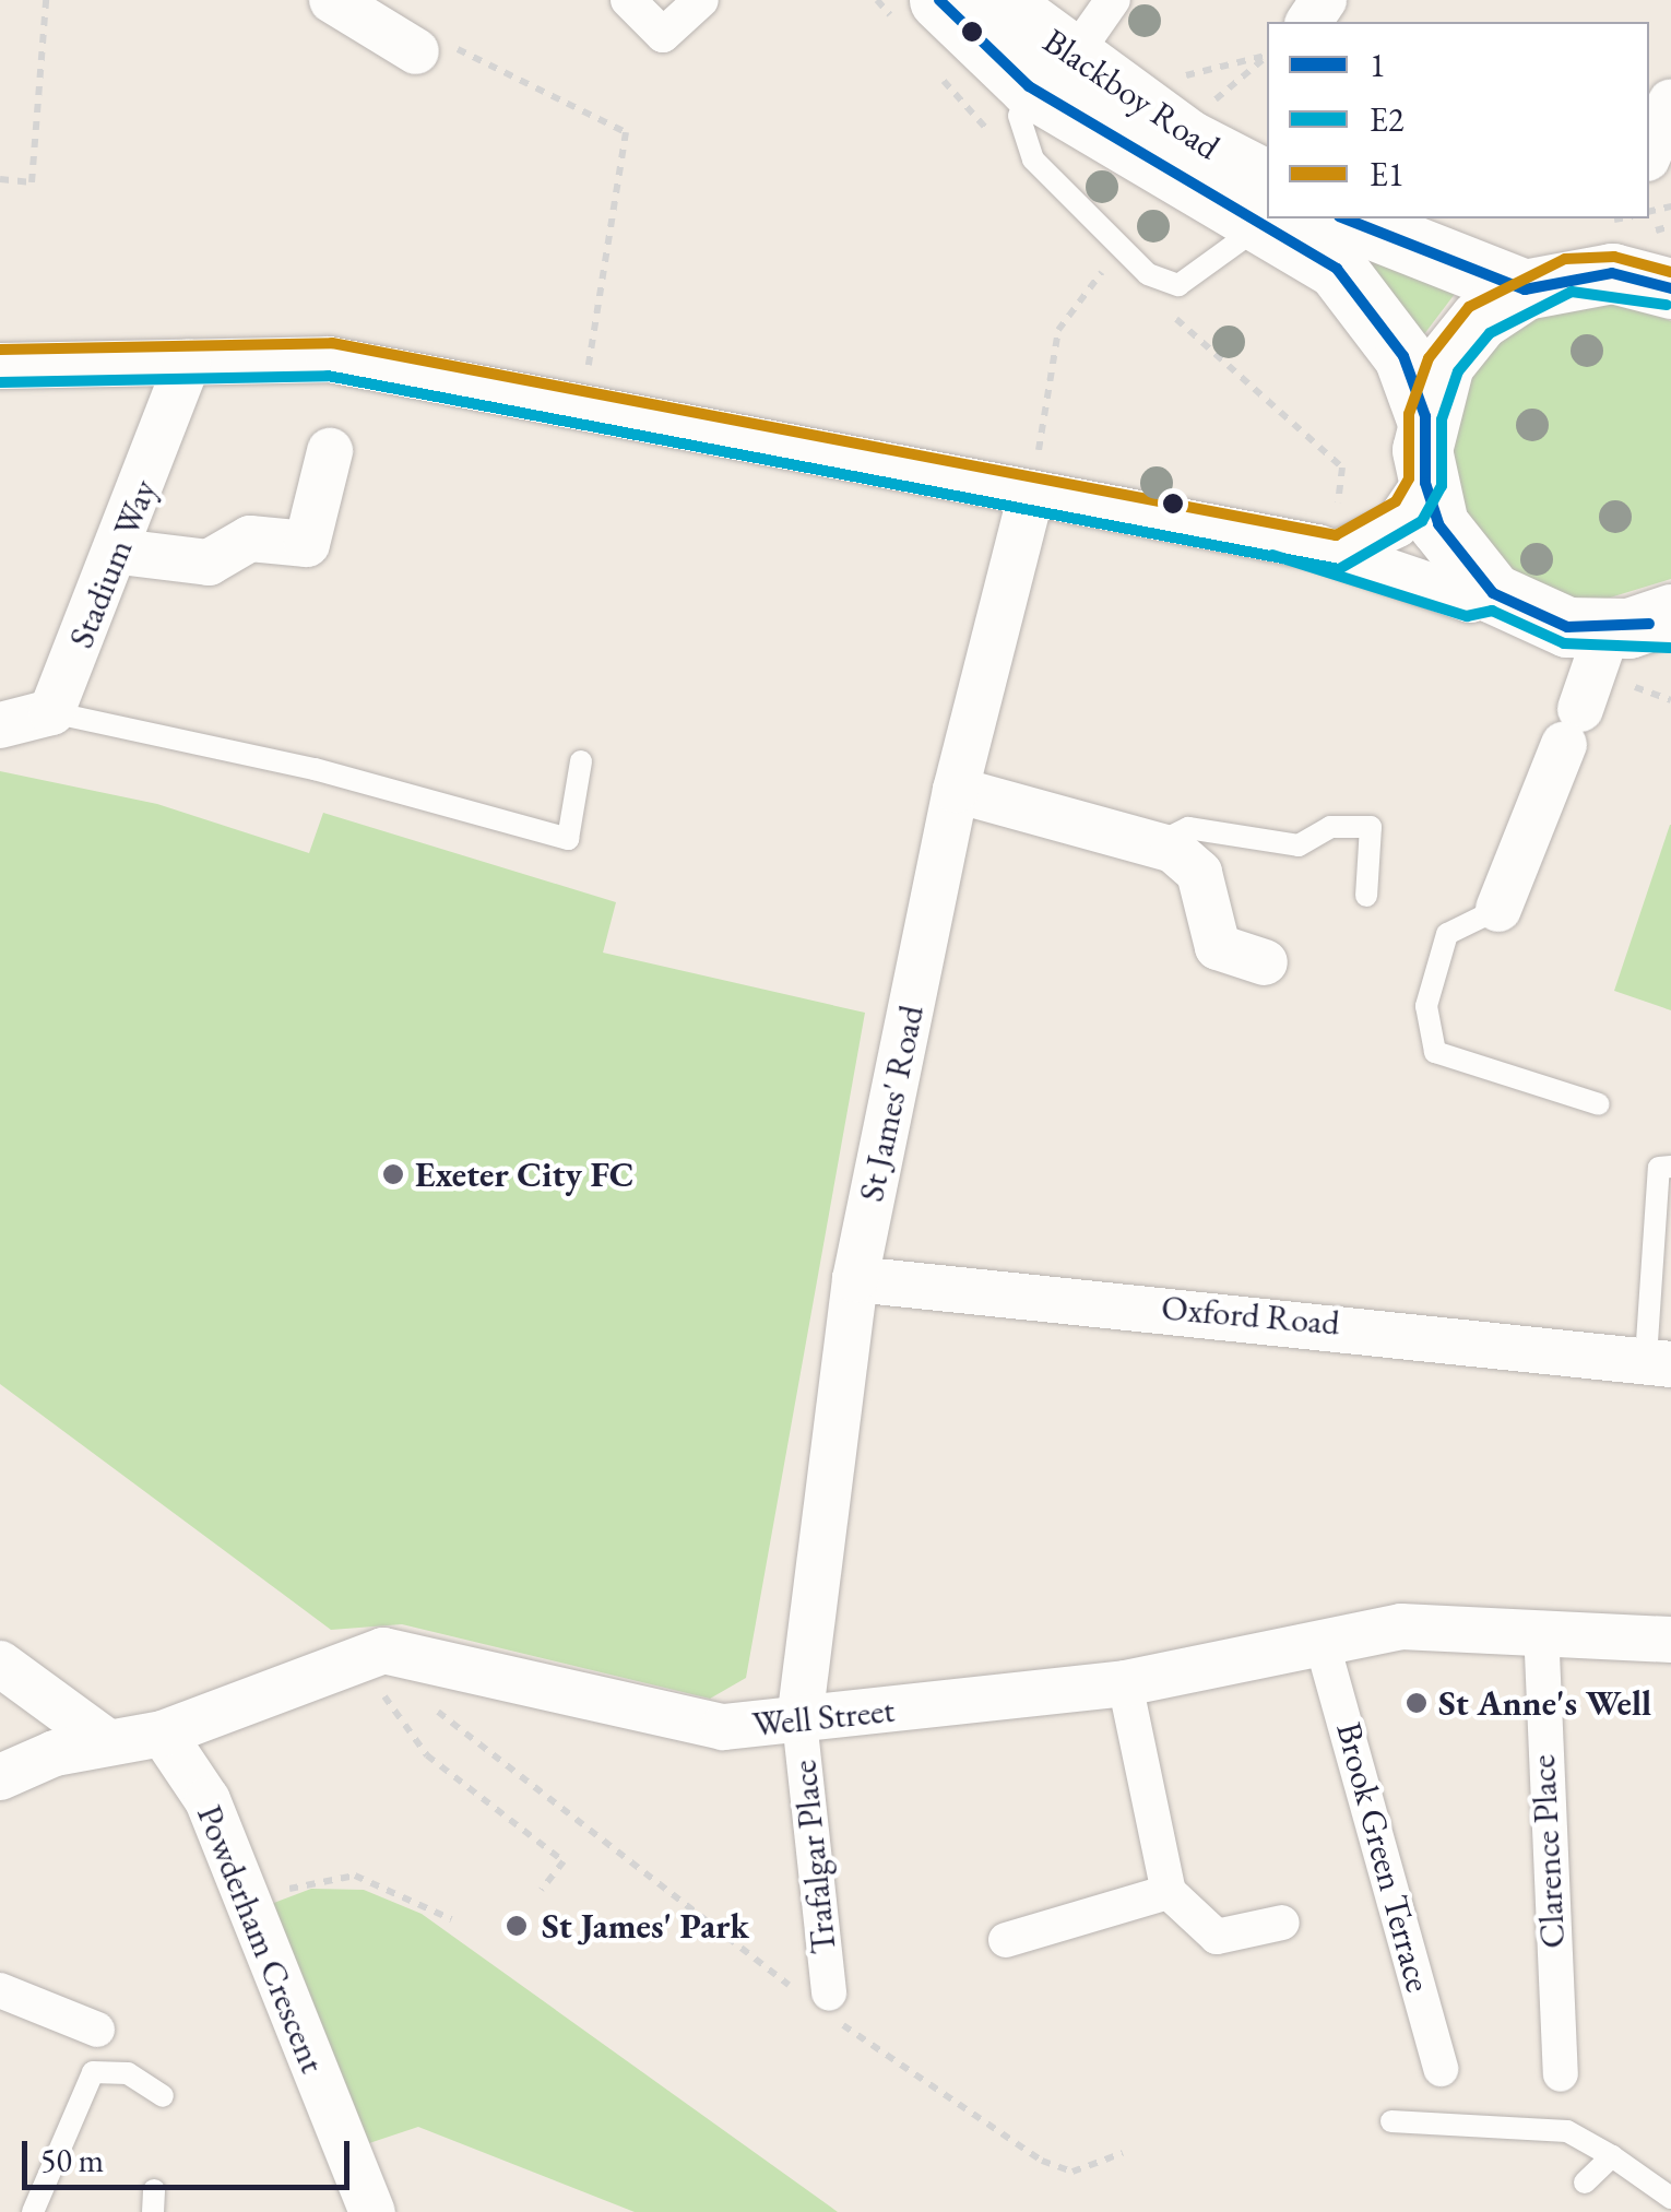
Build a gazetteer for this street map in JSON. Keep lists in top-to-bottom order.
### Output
{
  "streets": {
    "main road": ["Blackboy Road"],
    "street": [
      "Stadium Way",
      "St James' Road",
      "Oxford Road",
      "Well Street",
      "Clarence Place",
      "Trafalgar Place",
      "Brook Green Terrace",
      "Powderham Crescent"
    ]
  },
  "crossings": [
    ["St James' Road", "Oxford Road"],
    ["St James' Road", "Well Street"],
    ["St James' Road", "Trafalgar Place"],
    ["Well Street", "Clarence Place"],
    ["Well Street", "Trafalgar Place"],
    ["Well Street", "Brook Green Terrace"],
    ["Well Street", "Powderham Crescent"]
  ],
  "places": ["Exeter City FC", "St Anne's Well", "St James' Park"],
  "lines": ["transit line 1", "transit line E1", "transit line E2"],
  "legend": ["1", "E2", "E1"],
  "scale_bar": "50 m"
}
